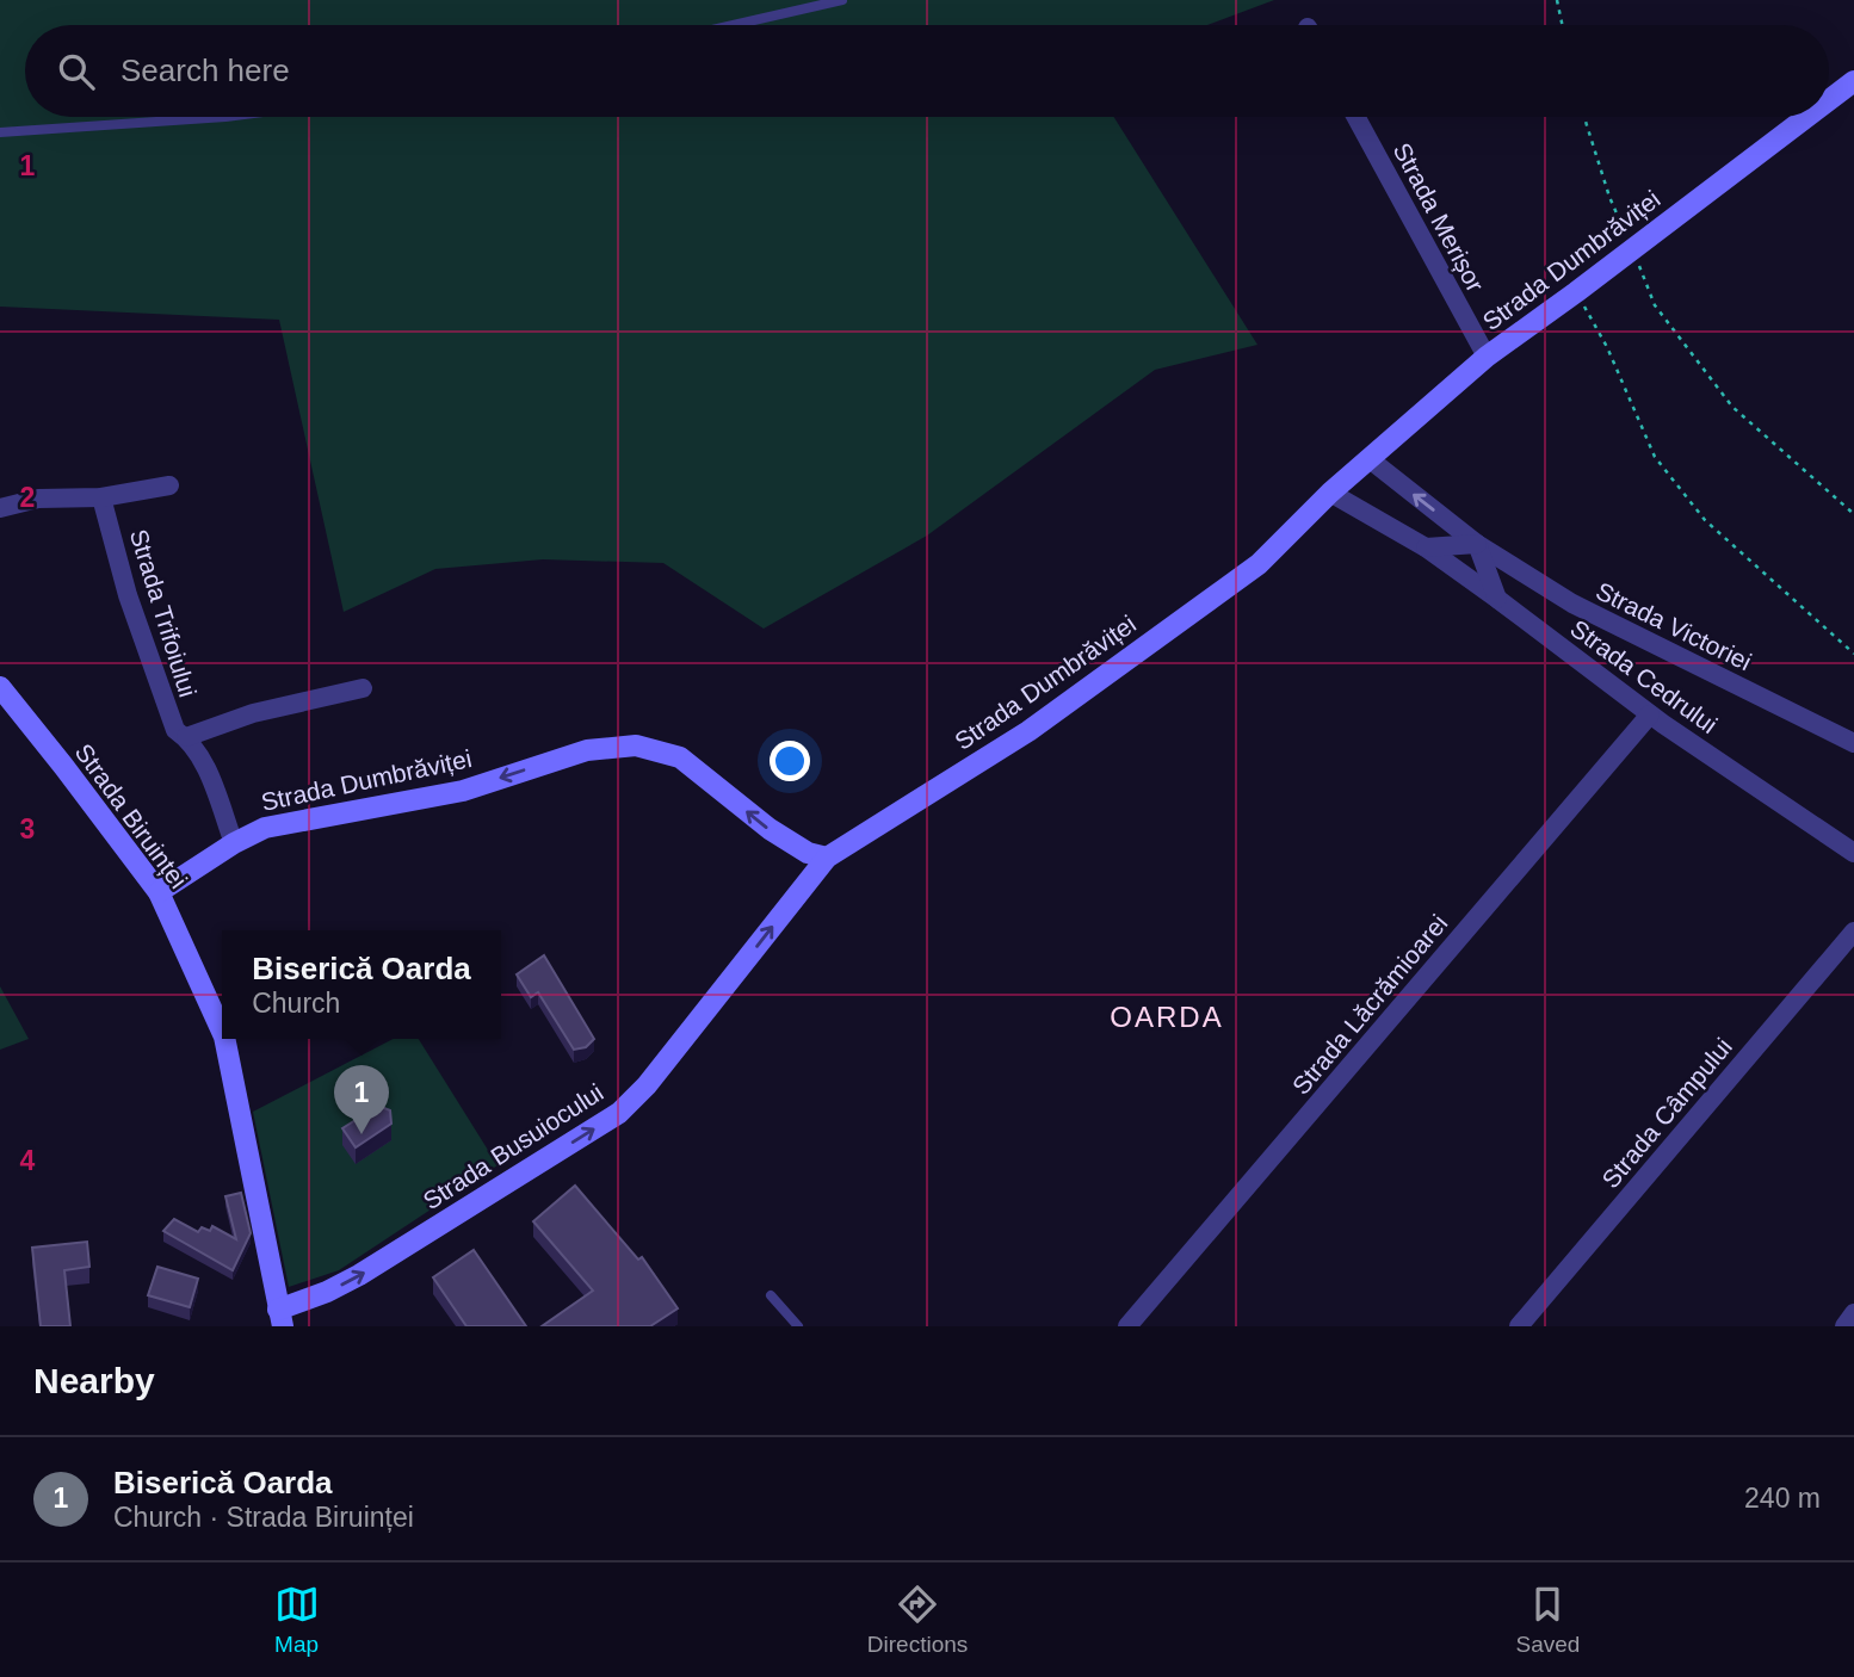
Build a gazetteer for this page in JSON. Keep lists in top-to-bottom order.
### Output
{
  "streets": {
    "main road": ["Strada Dumbrăviței", "Strada Biruinței", "Strada Busuiocului"],
    "street": [
      "Strada Merișor",
      "Strada Trifoiului",
      "Strada Victoriei",
      "Strada Cedrului",
      "Strada Lăcrămioarei",
      "Strada Câmpului"
    ]
  },
  "crossings": [
    ["Strada Merișor", "Strada Dumbrăviței"],
    ["Strada Dumbrăviței", "Strada Trifoiului"],
    ["Strada Dumbrăviței", "Strada Victoriei"],
    ["Strada Dumbrăviței", "Strada Cedrului"],
    ["Strada Dumbrăviței", "Strada Biruinței"],
    ["Strada Dumbrăviței", "Strada Busuiocului"],
    ["Strada Cedrului", "Strada Lăcrămioarei"],
    ["Strada Biruinței", "Strada Busuiocului"]
  ],
  "one_way": ["Strada Busuiocului"],
  "districts": ["OARDA"],
  "page": {
    "search": "Search here",
    "popup": ["Biserică Oarda", "Church"],
    "pins": "1",
    "heading": "Nearby",
    "list": [
      {
        "mark": "1",
        "name": "Biserică Oarda",
        "note": "Church · Strada Biruinței",
        "value": "240 m"
      }
    ],
    "nav": ["Map", "Directions", "Saved"]
  },
  "grid": {
    "rows": [
      "1",
      "2",
      "3",
      "4"
    ]
  }
}
